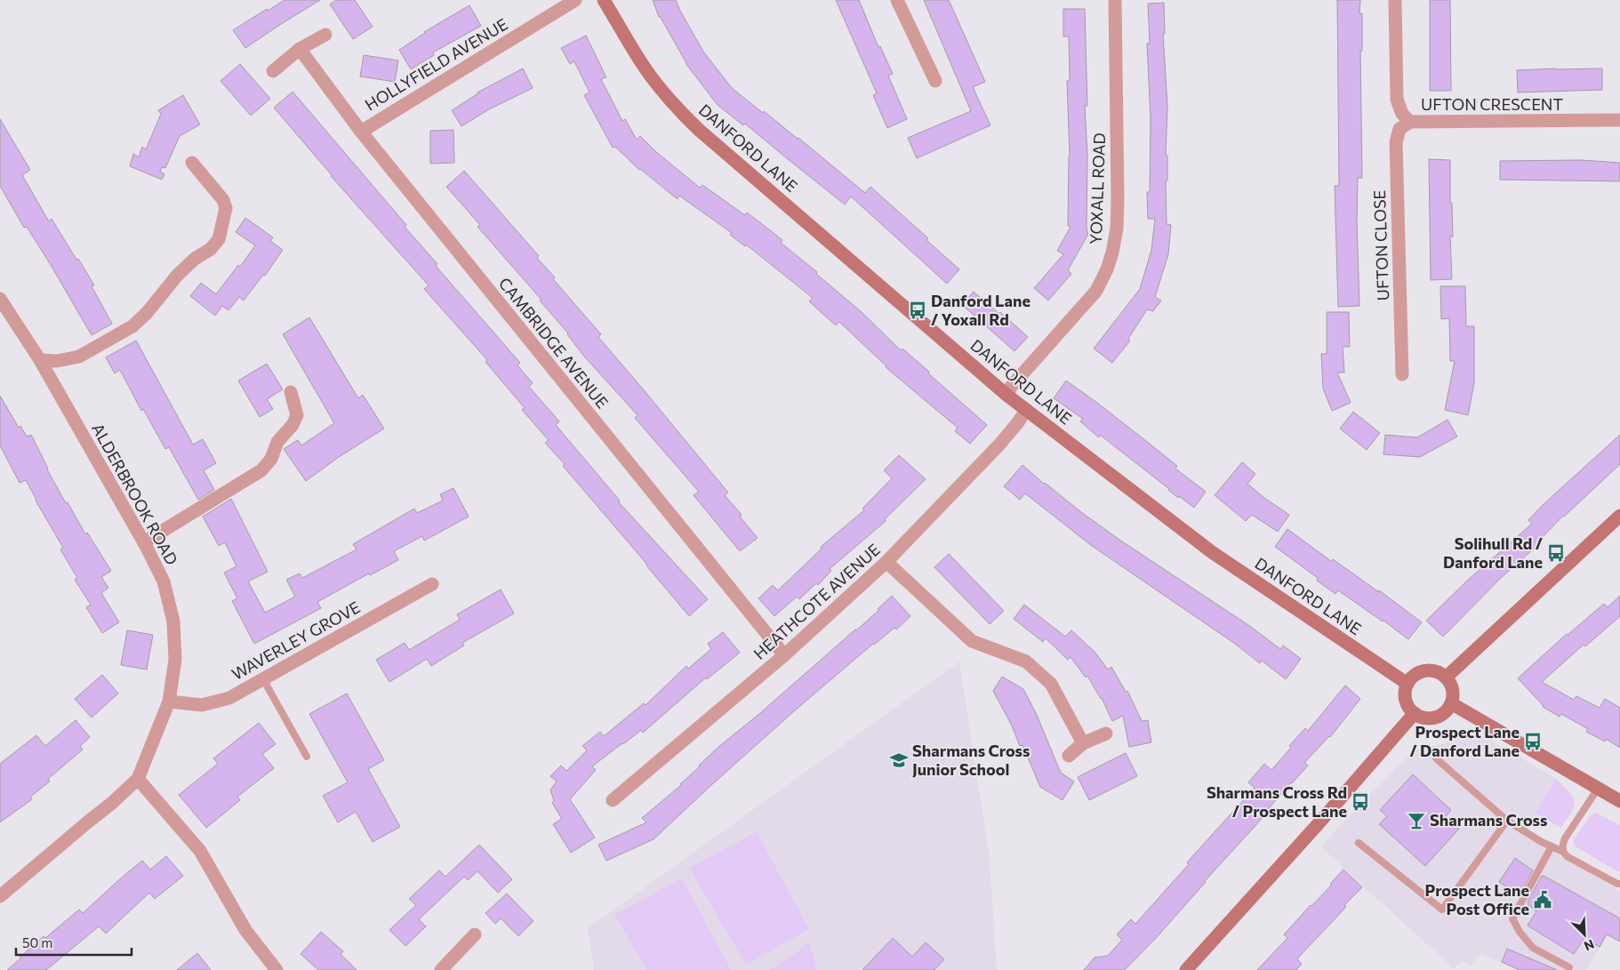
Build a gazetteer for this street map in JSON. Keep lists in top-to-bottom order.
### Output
{
  "streets": {
    "street": [
      "HOLLYFIELD AVENUE",
      "UFTON CRESCENT",
      "DANFORD LANE",
      "YOXALL ROAD",
      "UFTON CLOSE",
      "CAMBRIDGE AVENUE",
      "ALDERBROOK ROAD",
      "HEATHCOTE AVENUE",
      "WAVERLEY GROVE"
    ]
  },
  "crossings": [
    ["HOLLYFIELD AVENUE", "CAMBRIDGE AVENUE"],
    ["UFTON CRESCENT", "UFTON CLOSE"],
    ["DANFORD LANE", "YOXALL ROAD"],
    ["DANFORD LANE", "HEATHCOTE AVENUE"],
    ["CAMBRIDGE AVENUE", "HEATHCOTE AVENUE"],
    ["ALDERBROOK ROAD", "WAVERLEY GROVE"]
  ],
  "places": {
    "bus stop": [
      "Danford Lane / Yoxall Rd",
      "Solihull Rd / Danford Lane",
      "Prospect Lane / Danford Lane",
      "Sharmans Cross Rd / Prospect Lane"
    ],
    "school or university": ["Sharmans Cross Junior School"],
    "bar": ["Sharmans Cross"],
    "public building": ["Prospect Lane Post Office"]
  },
  "scale_bar": "50 m",
  "north": "bottom right"
}
